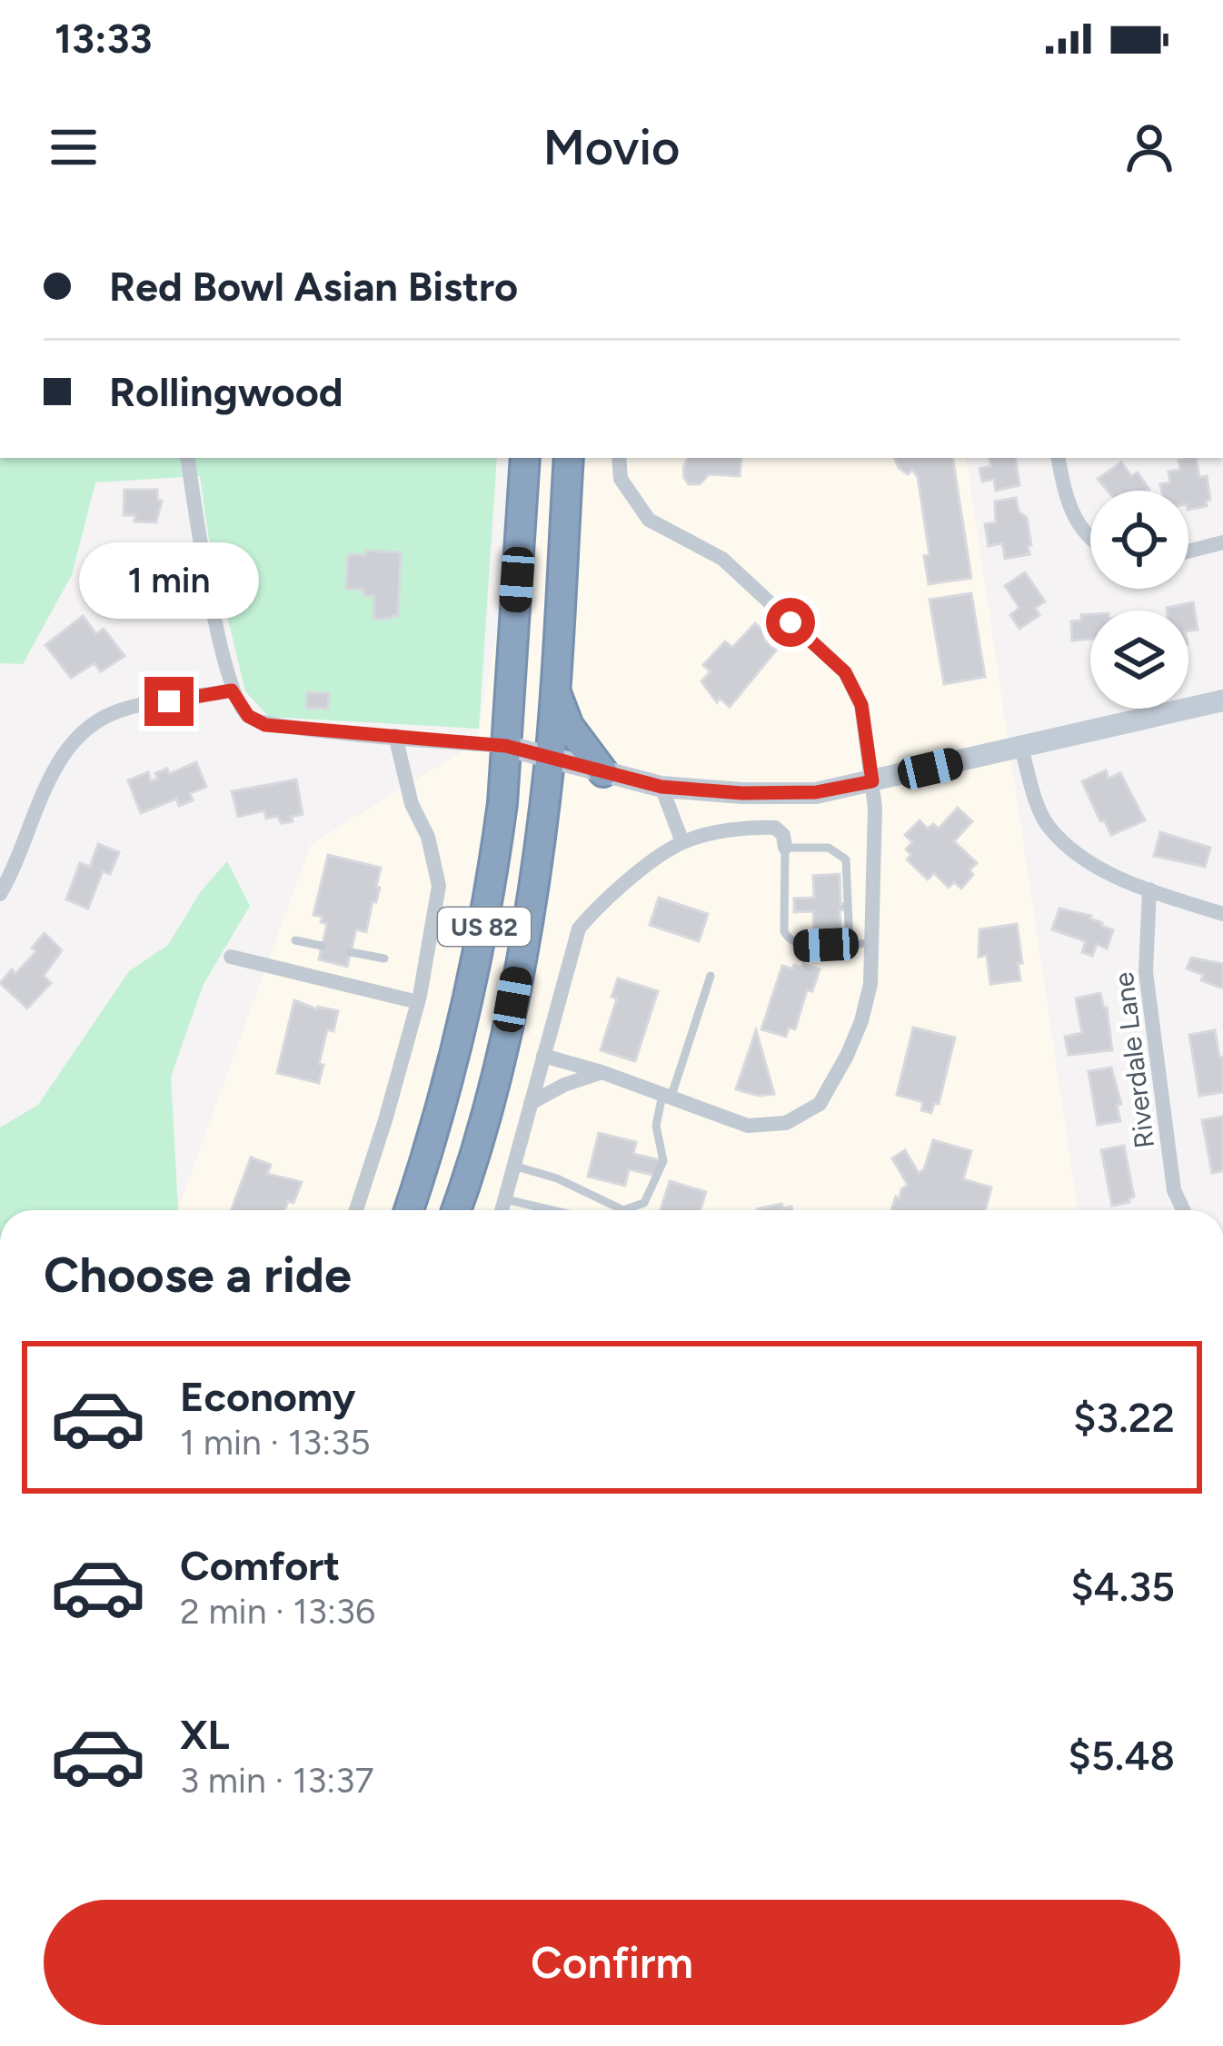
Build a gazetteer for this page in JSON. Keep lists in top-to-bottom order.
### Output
{
  "streets": {
    "highway": ["US 82"],
    "street": ["Riverdale Lane"]
  },
  "page": {
    "status": "13:33",
    "header": "Movio",
    "banner": ["Red Bowl Asian Bistro", "Rollingwood"],
    "bubble": "1 min",
    "heading": "Choose a ride",
    "list": [
      {
        "name": "Economy",
        "note": "1 min · 13:35",
        "value": "$3.22"
      },
      {
        "name": "Comfort",
        "note": "2 min · 13:36",
        "value": "$4.35"
      },
      {
        "name": "XL",
        "note": "3 min · 13:37",
        "value": "$5.48"
      }
    ],
    "buttons": "Confirm"
  }
}
